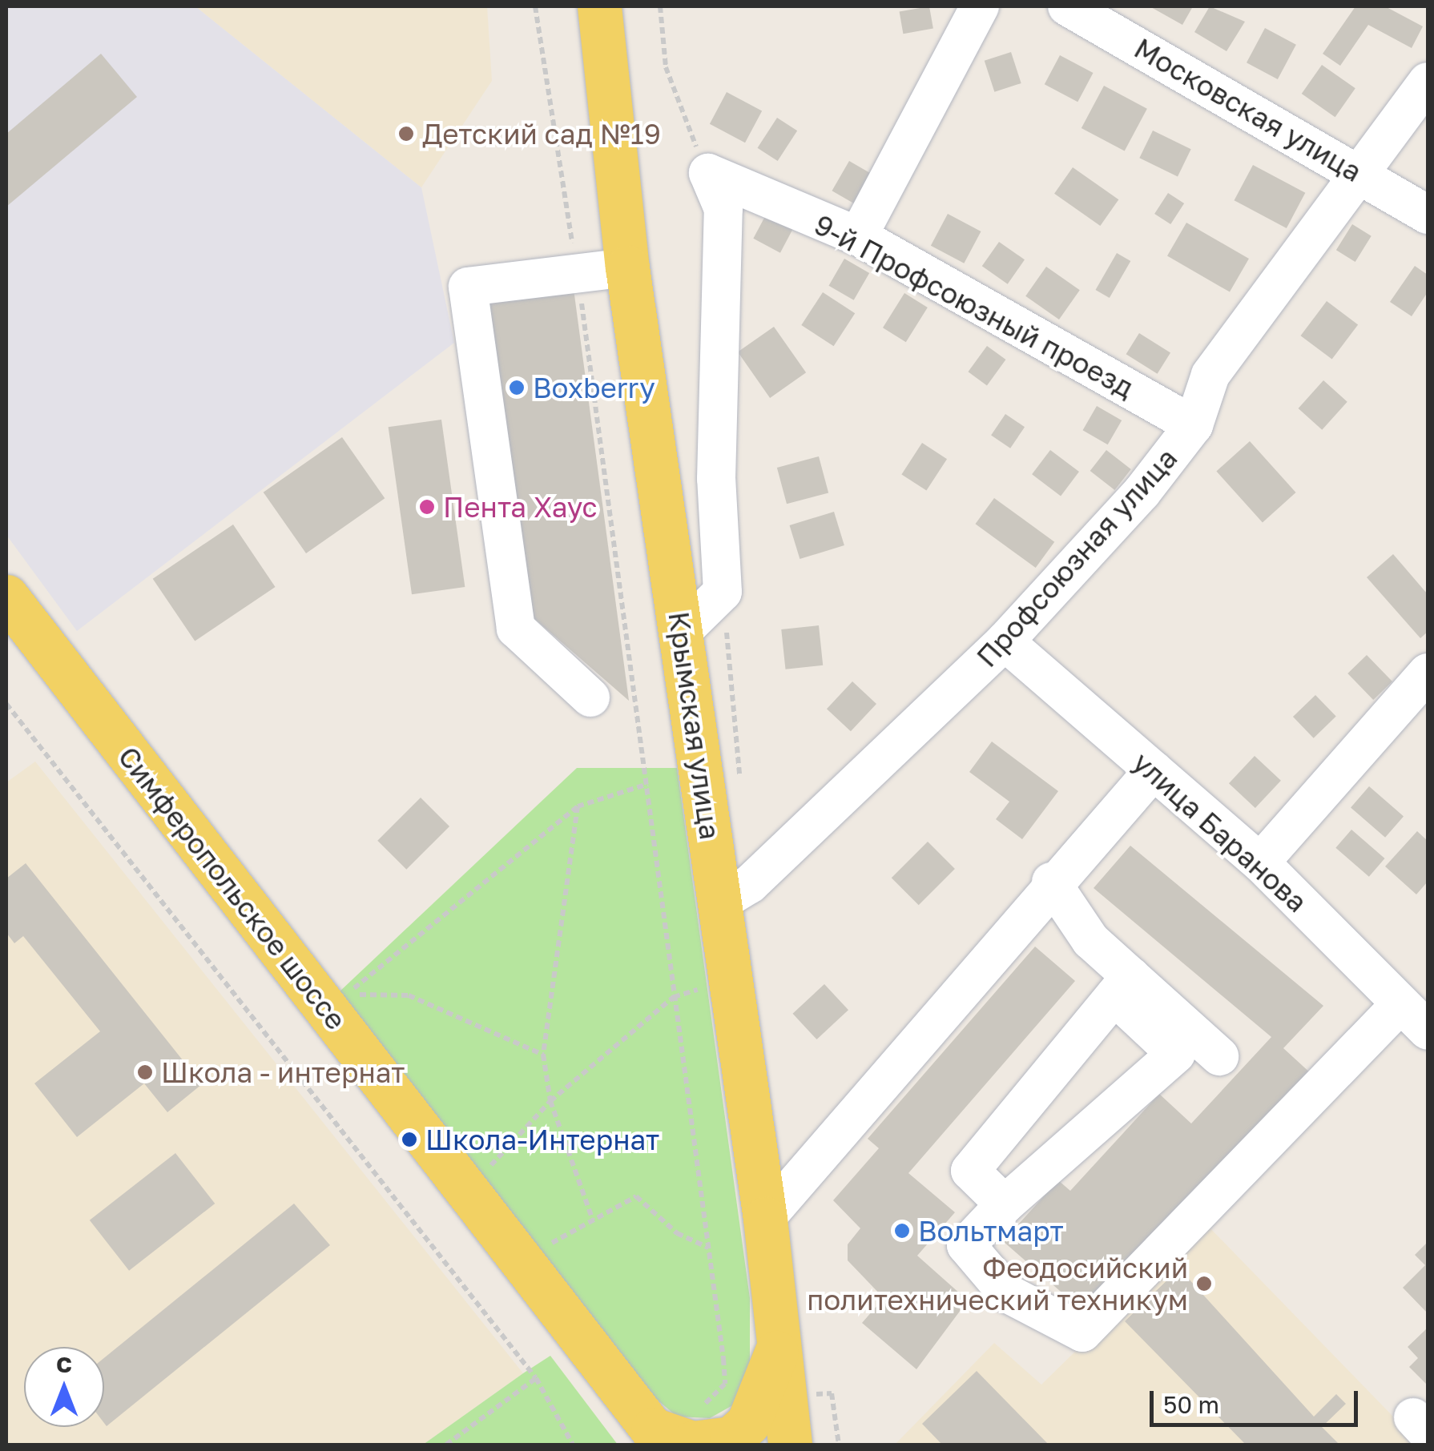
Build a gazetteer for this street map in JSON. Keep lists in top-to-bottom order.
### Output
{
  "streets": {
    "main road": ["Крымская улица", "Симферопольское шоссе"],
    "street": [
      "Московская улица",
      "9-й Профсоюзный проезд",
      "Профсоюзная улица",
      "улица Баранова"
    ]
  },
  "crossings": [
    ["Московская улица", "Профсоюзная улица"],
    ["9-й Профсоюзный проезд", "Профсоюзная улица"],
    ["Профсоюзная улица", "Крымская улица"],
    ["Профсоюзная улица", "улица Баранова"]
  ],
  "places": [
    "Детский сад №19",
    "Boxberry",
    "Пента Хаус",
    "Школа - интернат",
    "Школа-Интернат",
    "Вольтмарт",
    "Феодосийский политехнический техникум"
  ],
  "scale_bar": "50 m",
  "north": "top"
}
